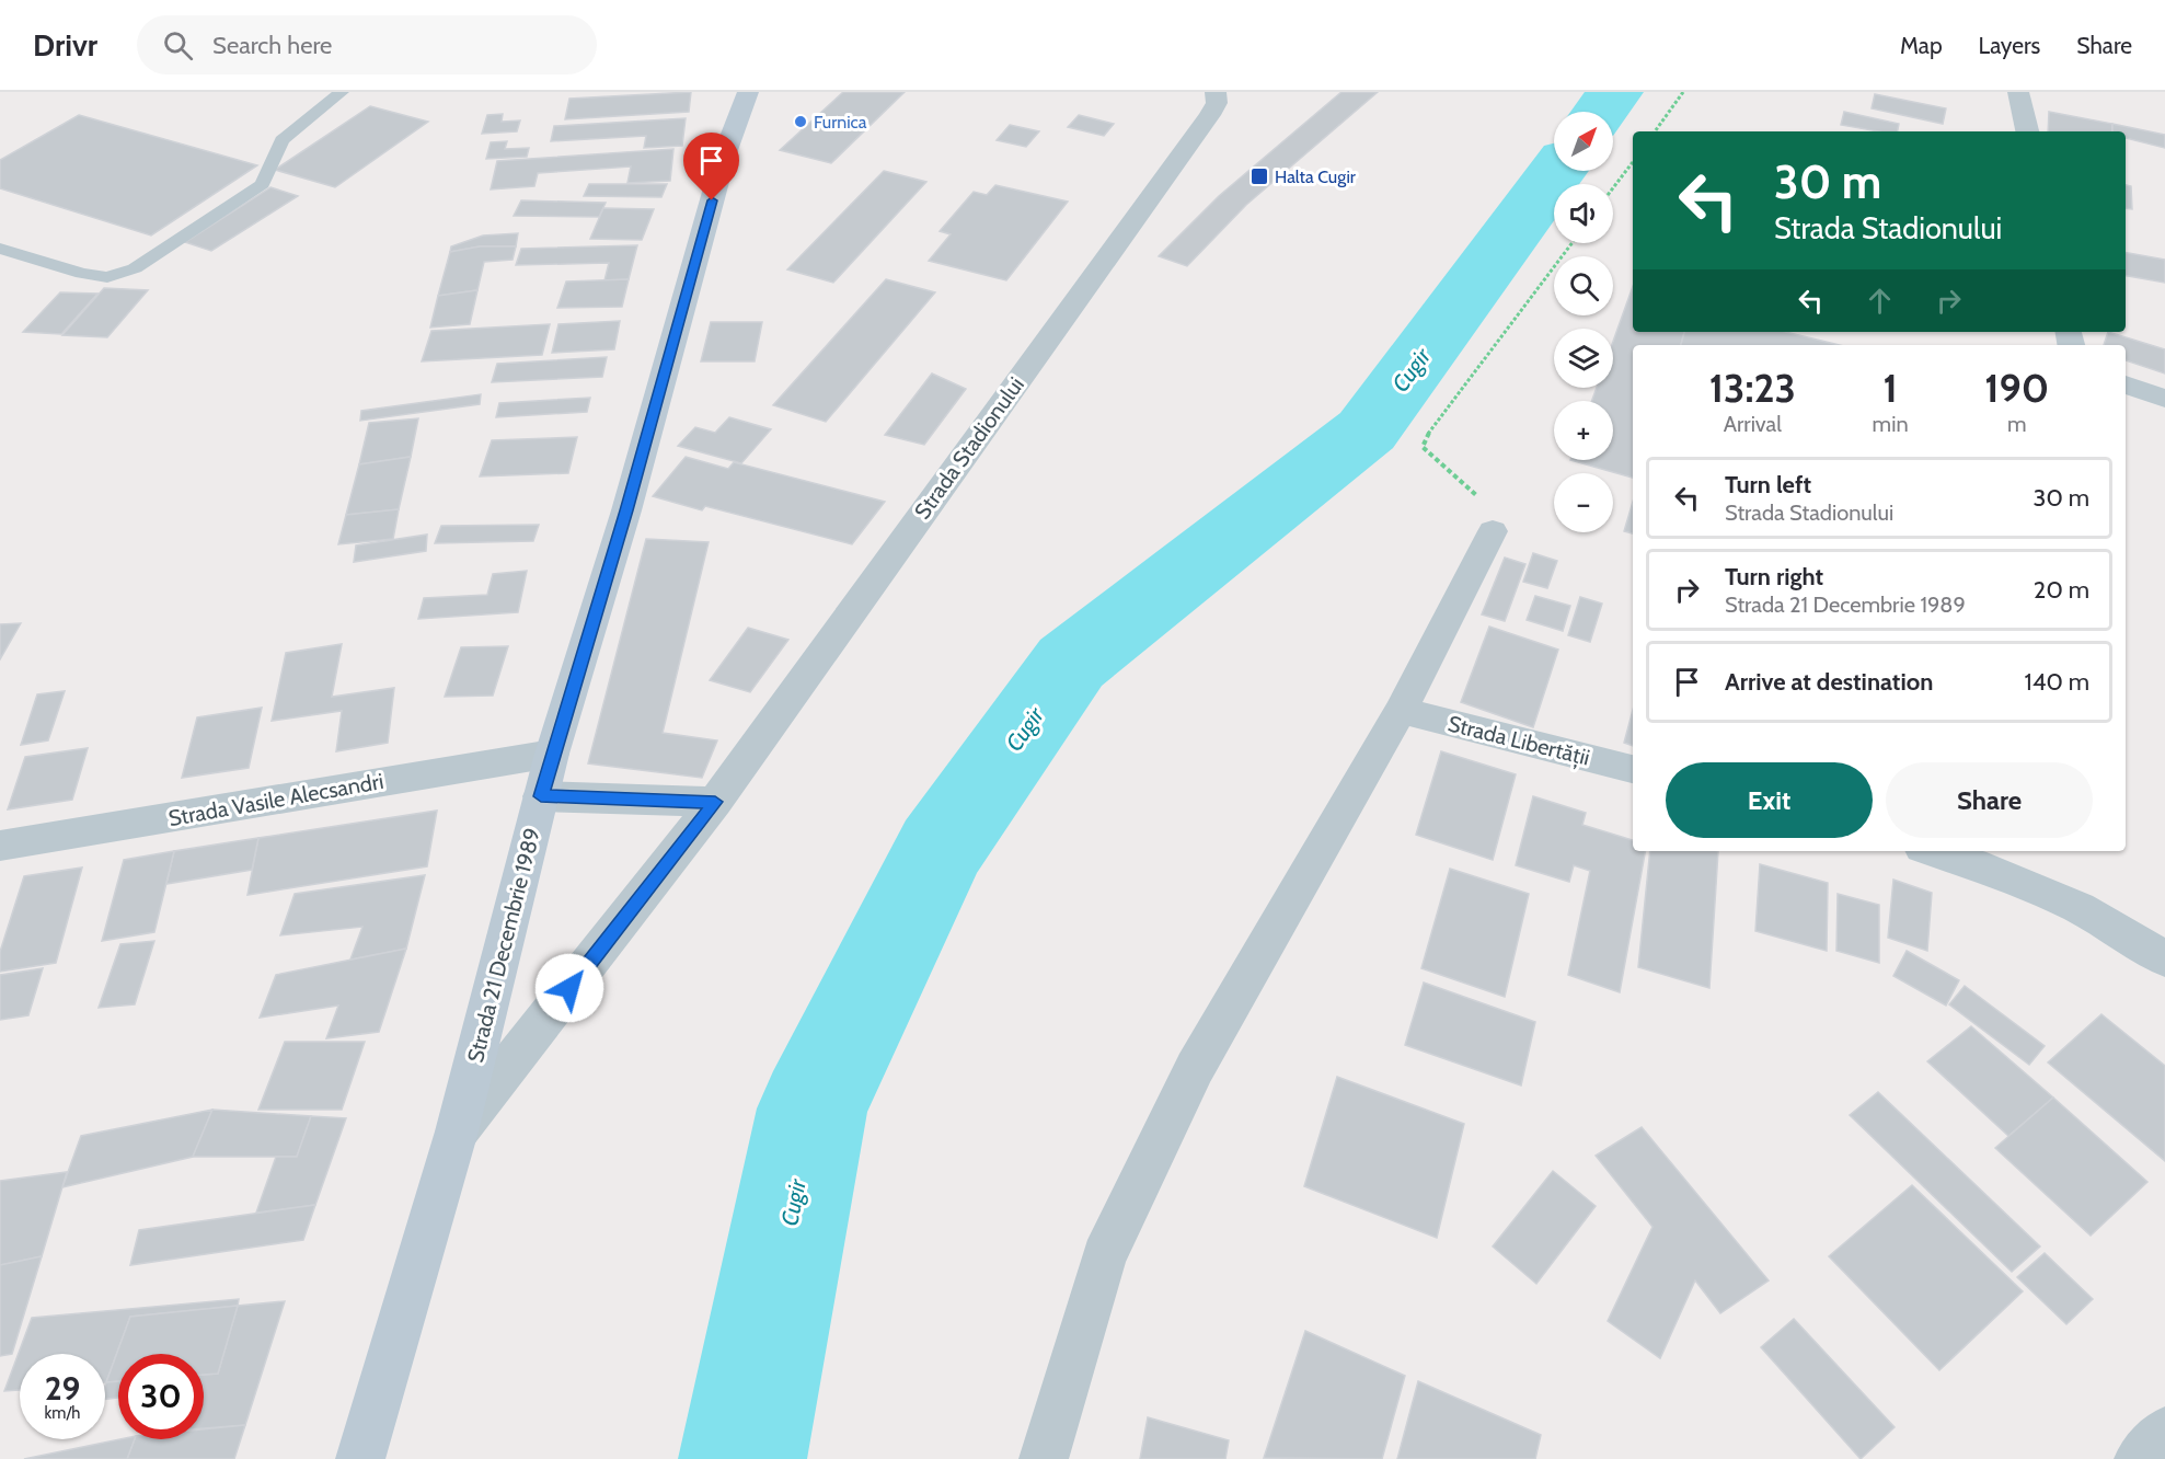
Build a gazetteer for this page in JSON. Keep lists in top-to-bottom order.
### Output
{
  "streets": {
    "main road": ["Strada 21 Decembrie 1989"],
    "street": ["Strada Stadionului", "Strada Libertății", "Strada Vasile Alecsandri"]
  },
  "crossings": [
    ["Strada Stadionului", "Strada 21 Decembrie 1989"],
    ["Strada Vasile Alecsandri", "Strada 21 Decembrie 1989"]
  ],
  "water": ["Cugir"],
  "places": {
    "other": ["Furnica"],
    "transit": ["Halta Cugir"]
  },
  "north": "top right",
  "page": {
    "header": "Drivr",
    "search": "Search here",
    "nav": ["Map", "Layers", "Share"],
    "map_buttons": ["+", "−"],
    "turn": ["30 m", "Strada Stadionului"],
    "eta": [
      "13:23",
      "Arrival",
      "1",
      "min",
      "190",
      "m"
    ],
    "list": [
      {
        "name": "Turn left",
        "note": "Strada Stadionului",
        "value": "30 m"
      },
      {
        "name": "Turn right",
        "note": "Strada 21 Decembrie 1989",
        "value": "20 m"
      },
      {
        "name": "Arrive at destination",
        "value": "140 m"
      }
    ],
    "buttons": ["Exit", "Share"],
    "speed": "29 km/h",
    "limit": "30"
  }
}
